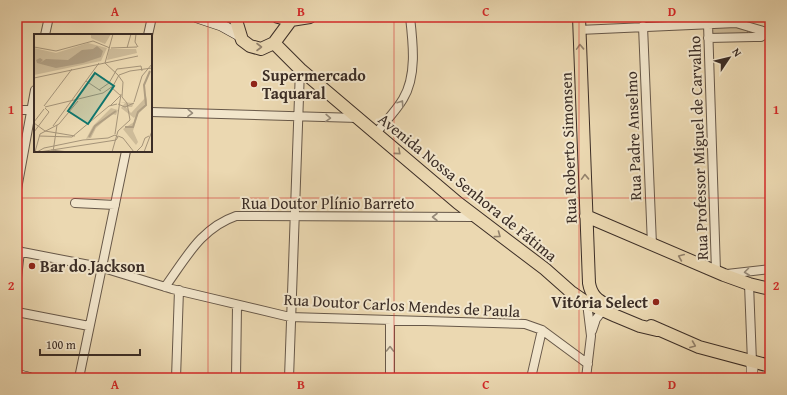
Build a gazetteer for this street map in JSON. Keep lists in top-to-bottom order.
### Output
{
  "streets": {
    "main road": ["Rua Roberto Simonsen", "Avenida Nossa Senhora de Fátima"],
    "street": [
      "Rua Padre Anselmo",
      "Rua Professor Miguel de Carvalho",
      "Rua Doutor Plínio Barreto",
      "Rua Doutor Carlos Mendes de Paula"
    ]
  },
  "crossings": [
    ["Rua Roberto Simonsen", "Avenida Nossa Senhora de Fátima"],
    ["Avenida Nossa Senhora de Fátima", "Rua Doutor Plínio Barreto"],
    ["Rua Doutor Plínio Barreto", "Rua Doutor Carlos Mendes de Paula"]
  ],
  "one_way": ["Rua Roberto Simonsen", "Avenida Nossa Senhora de Fátima", "Rua Doutor Plínio Barreto"],
  "places": ["Supermercado Taquaral", "Bar do Jackson", "Vitória Select"],
  "scale_bar": "100 m",
  "north": "top right",
  "grid": {
    "columns": [
      "A",
      "B",
      "C",
      "D"
    ],
    "rows": ["1", "2"]
  }
}
